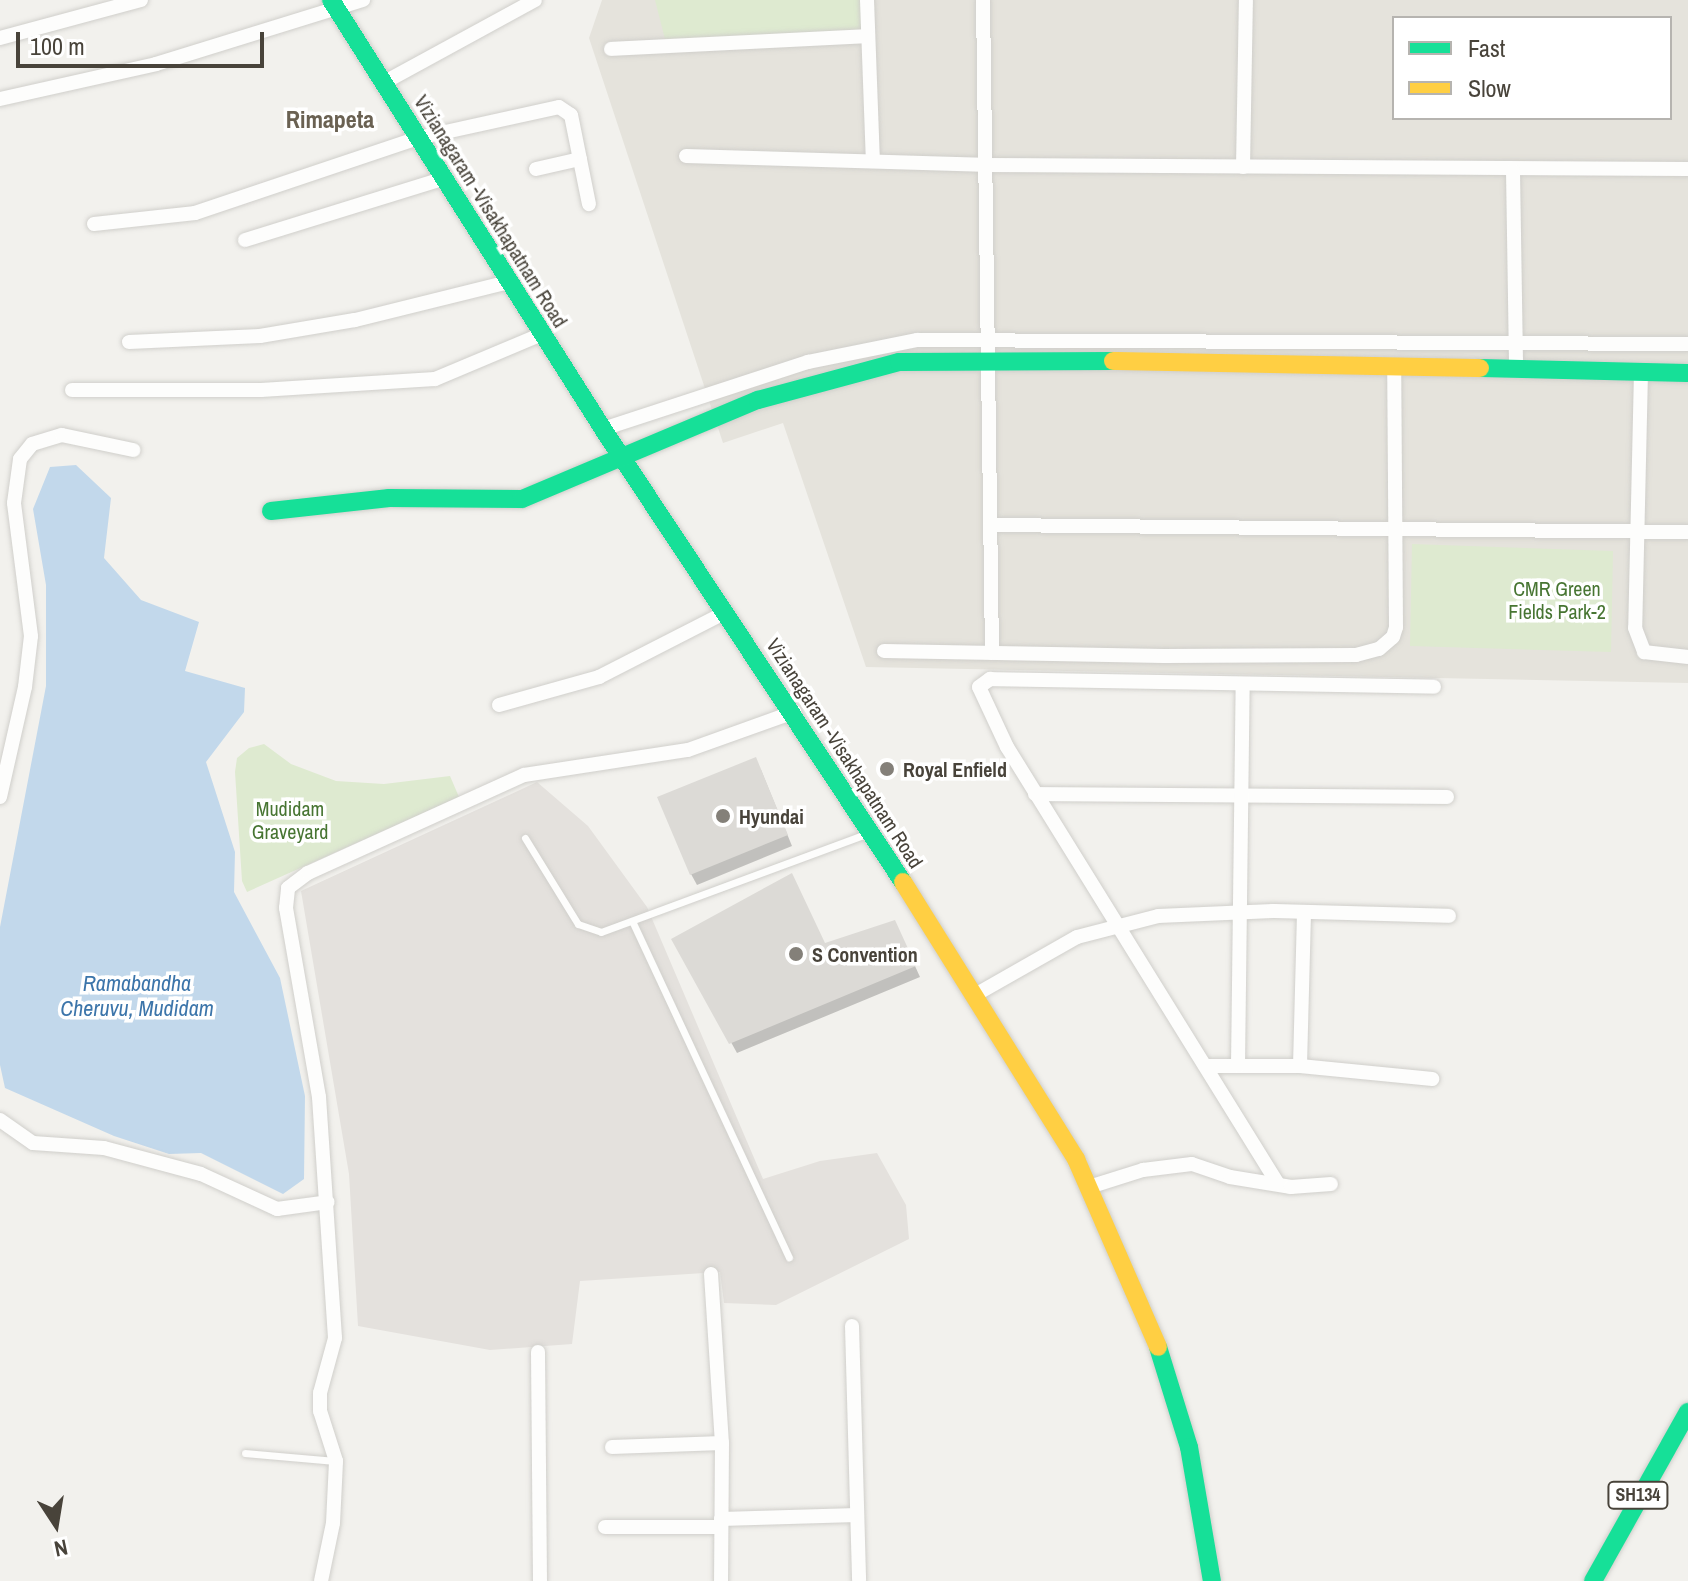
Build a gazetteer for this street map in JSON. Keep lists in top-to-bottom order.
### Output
{
  "streets": {
    "main road": ["Vizianagaram -Visakhapatnam Road", "SH134"]
  },
  "districts": ["Rimapeta"],
  "water": ["Ramabandha Cheruvu, Mudidam"],
  "parks": ["CMR Green Fields Park-2", "Mudidam Graveyard"],
  "places": ["Royal Enfield", "Hyundai", "S Convention"],
  "legend": ["Fast", "Slow"],
  "scale_bar": "100 m",
  "north": "bottom"
}
